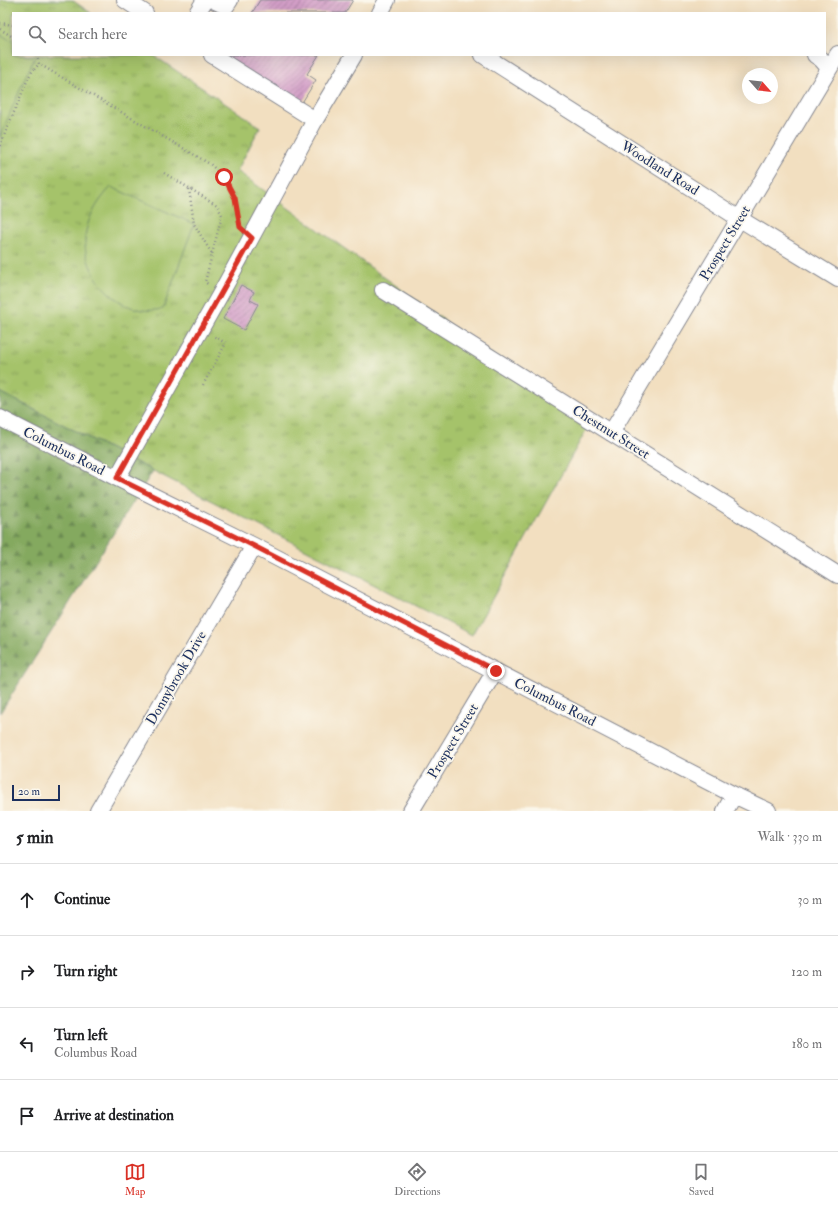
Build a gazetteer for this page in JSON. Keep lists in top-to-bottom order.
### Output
{
  "streets": {
    "street": [
      "Woodland Road",
      "Prospect Street",
      "Chestnut Street",
      "Columbus Road",
      "Donnybrook Drive"
    ]
  },
  "crossings": [
    ["Woodland Road", "Prospect Street"],
    ["Prospect Street", "Chestnut Street"],
    ["Prospect Street", "Columbus Road"],
    ["Columbus Road", "Donnybrook Drive"]
  ],
  "scale_bar": "20 m",
  "north": "bottom right",
  "page": {
    "search": "Search here",
    "scale": "20 m",
    "heading": ["5 min", "Walk · 330 m"],
    "list": [
      ["Continue", "30 m"],
      ["Turn right", "120 m"],
      ["Turn left", "Columbus Road", "180 m"],
      "Arrive at destination"
    ],
    "nav": ["Map", "Directions", "Saved"]
  }
}
